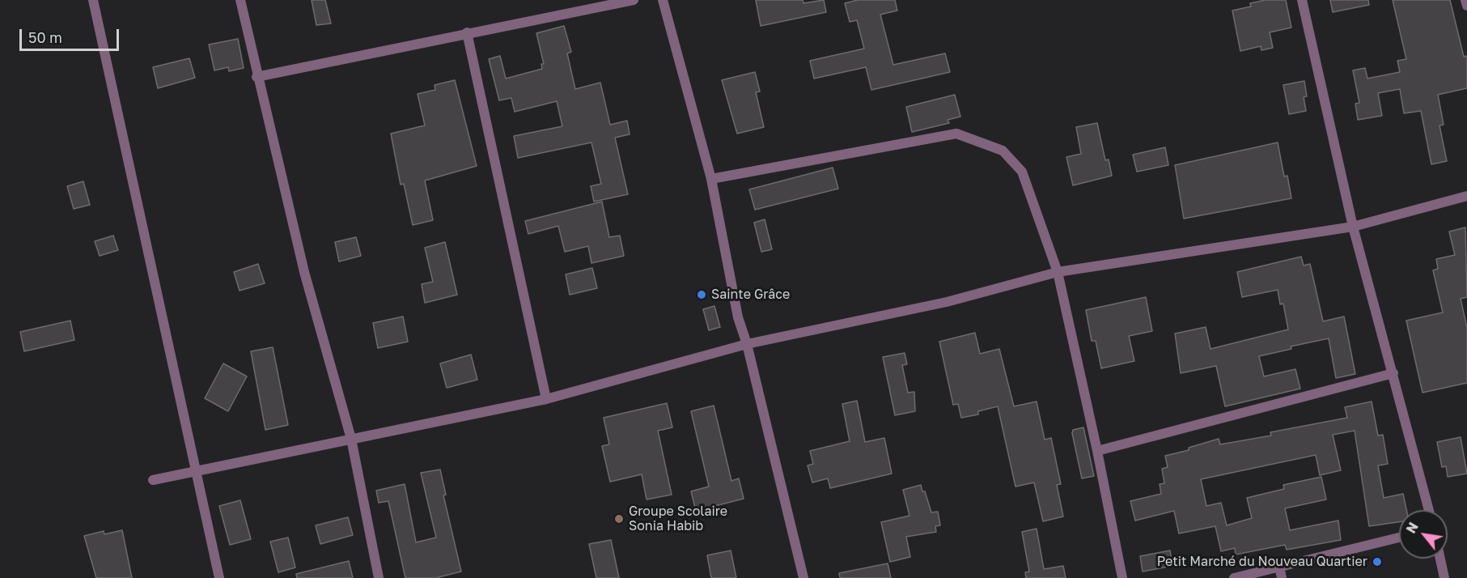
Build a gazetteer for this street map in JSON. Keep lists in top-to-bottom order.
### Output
{
  "places": ["Sainte Grâce", "Groupe Scolaire Sonia Habib", "Petit Marché du Nouveau Quartier"],
  "scale_bar": "50 m",
  "north": "top left"
}
